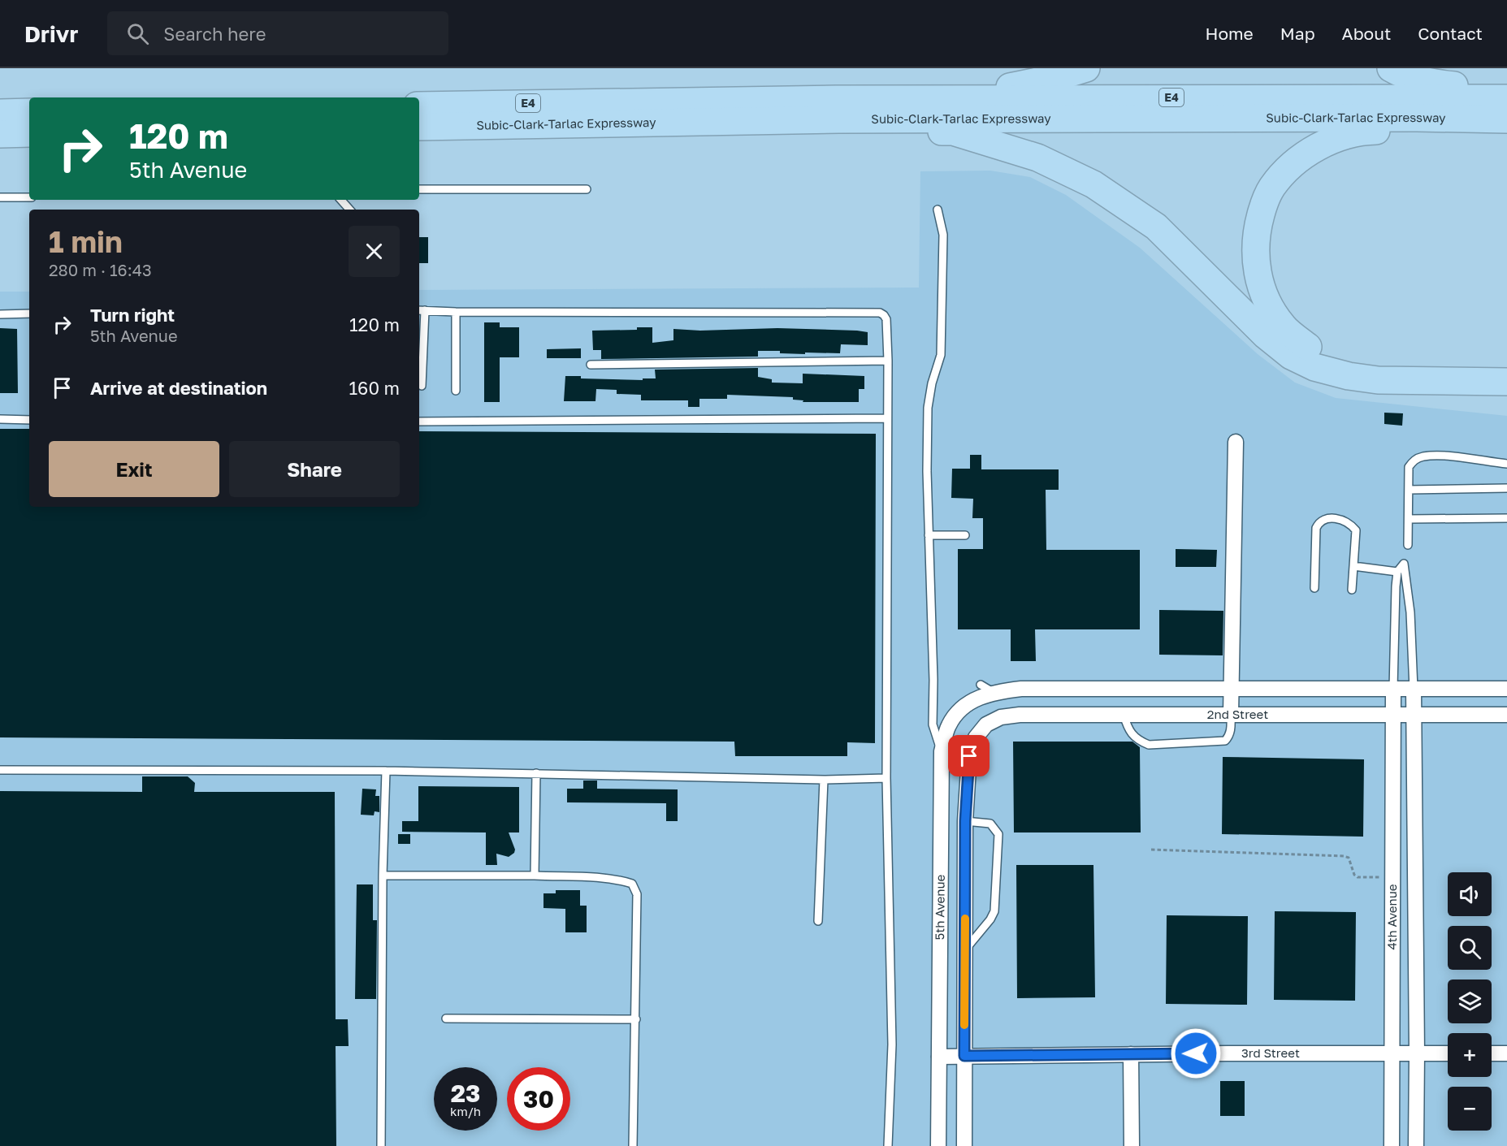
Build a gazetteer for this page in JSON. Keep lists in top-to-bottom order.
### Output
{
  "streets": {
    "highway": ["E4", "Subic-Clark-Tarlac Expressway"],
    "street": [
      "2nd Street",
      "5th Avenue",
      "4th Avenue",
      "3rd Street"
    ]
  },
  "crossings": [
    ["2nd Street", "5th Avenue"],
    ["2nd Street", "4th Avenue"],
    ["5th Avenue", "3rd Street"],
    ["4th Avenue", "3rd Street"]
  ],
  "page": {
    "header": "Drivr",
    "search": "Search here",
    "nav": [
      "Home",
      "Map",
      "About",
      "Contact"
    ],
    "turn": ["120 m", "5th Avenue"],
    "heading": ["1 min", "280 m · 16:43"],
    "list": [
      {
        "name": "Turn right",
        "note": "5th Avenue",
        "value": "120 m"
      },
      {
        "name": "Arrive at destination",
        "value": "160 m"
      }
    ],
    "buttons": ["Exit", "Share"],
    "map_buttons": ["+", "−"],
    "speed": "23 km/h",
    "limit": "30"
  }
}
